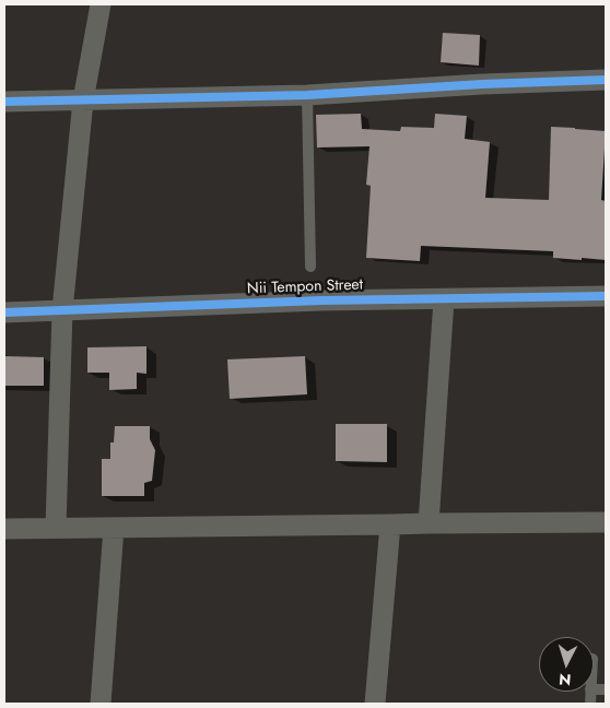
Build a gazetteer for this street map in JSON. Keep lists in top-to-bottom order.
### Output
{
  "streets": {
    "street": ["Nii Tempon Street"]
  },
  "north": "bottom"
}
